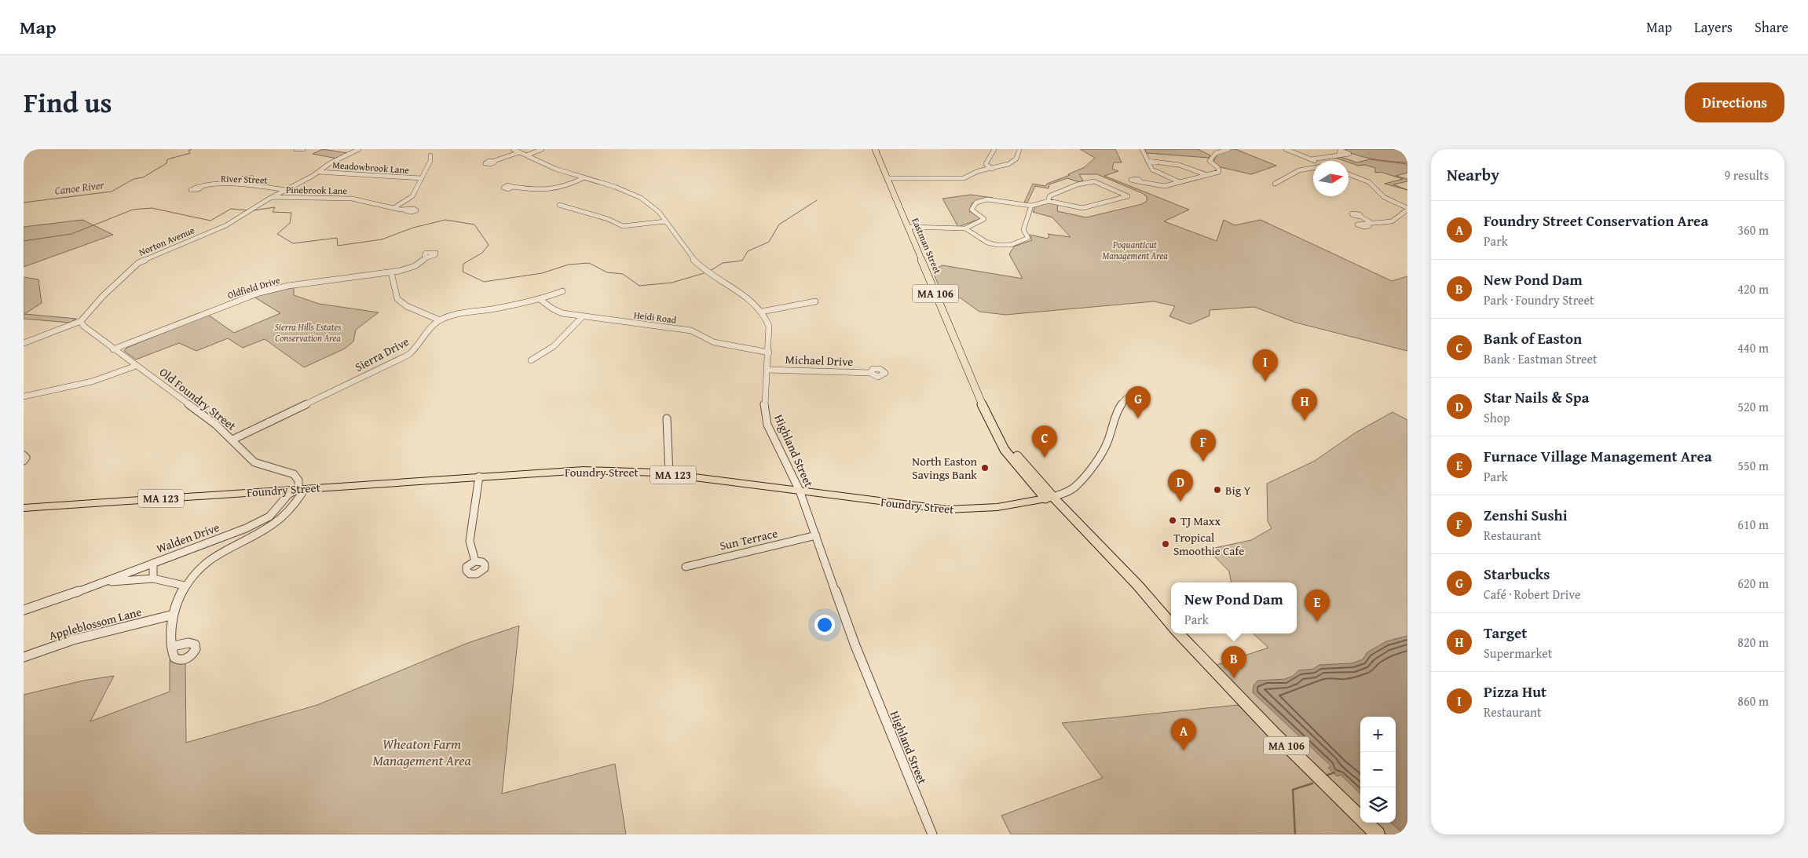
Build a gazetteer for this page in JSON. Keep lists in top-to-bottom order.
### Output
{
  "streets": {
    "highway": ["MA 106", "Foundry Street", "MA 123"],
    "main road": ["Eastman Street"],
    "street": [
      "Meadowbrook Lane",
      "River Street",
      "Pinebrook Lane",
      "Norton Avenue",
      "Oldfield Drive",
      "Heidi Road",
      "Sierra Drive",
      "Michael Drive",
      "Old Foundry Street",
      "Highland Street",
      "Walden Drive",
      "Sun Terrace",
      "Appleblossom Lane"
    ]
  },
  "crossings": [
    ["Meadowbrook Lane", "Norton Avenue"],
    ["River Street", "Norton Avenue"],
    ["Pinebrook Lane", "Norton Avenue"],
    ["Norton Avenue", "Old Foundry Street"],
    ["Eastman Street", "MA 106"],
    ["Eastman Street", "Foundry Street"],
    ["Oldfield Drive", "Old Foundry Street"],
    ["MA 106", "Foundry Street"],
    ["Heidi Road", "Sierra Drive"],
    ["Heidi Road", "Highland Street"],
    ["Sierra Drive", "Old Foundry Street"],
    ["Michael Drive", "Highland Street"],
    ["Old Foundry Street", "Foundry Street"],
    ["Old Foundry Street", "Walden Drive"],
    ["Highland Street", "Foundry Street"],
    ["Highland Street", "Sun Terrace"],
    ["Foundry Street", "Walden Drive"]
  ],
  "water": ["Canoe River"],
  "parks": ["Poquanticut Management Area", "Sierra Hills Estates Conservation Area", "Wheaton Farm Management Area"],
  "places": [
    "North Easton Savings Bank",
    "Big Y",
    "TJ Maxx",
    "Tropical Smoothie Cafe"
  ],
  "north": "right",
  "page": {
    "header": "Map",
    "nav": ["Map", "Layers", "Share"],
    "title": "Find us",
    "buttons": "Directions",
    "heading": ["Nearby", "9 results"],
    "list": [
      {
        "mark": "A",
        "name": "Foundry Street Conservation Area",
        "note": "Park",
        "value": "360 m"
      },
      {
        "mark": "B",
        "name": "New Pond Dam",
        "note": "Park · Foundry Street",
        "value": "420 m"
      },
      {
        "mark": "C",
        "name": "Bank of Easton",
        "note": "Bank · Eastman Street",
        "value": "440 m"
      },
      {
        "mark": "D",
        "name": "Star Nails & Spa",
        "note": "Shop",
        "value": "520 m"
      },
      {
        "mark": "E",
        "name": "Furnace Village Management Area",
        "note": "Park",
        "value": "550 m"
      },
      {
        "mark": "F",
        "name": "Zenshi Sushi",
        "note": "Restaurant",
        "value": "610 m"
      },
      {
        "mark": "G",
        "name": "Starbucks",
        "note": "Café · Robert Drive",
        "value": "620 m"
      },
      {
        "mark": "H",
        "name": "Target",
        "note": "Supermarket",
        "value": "820 m"
      },
      {
        "mark": "I",
        "name": "Pizza Hut",
        "note": "Restaurant",
        "value": "860 m"
      }
    ],
    "pins": [
      "I",
      "G",
      "H",
      "C",
      "F",
      "D",
      "E",
      "B",
      "A"
    ],
    "popup": ["New Pond Dam", "Park"],
    "map_buttons": ["+", "−"]
  }
}
